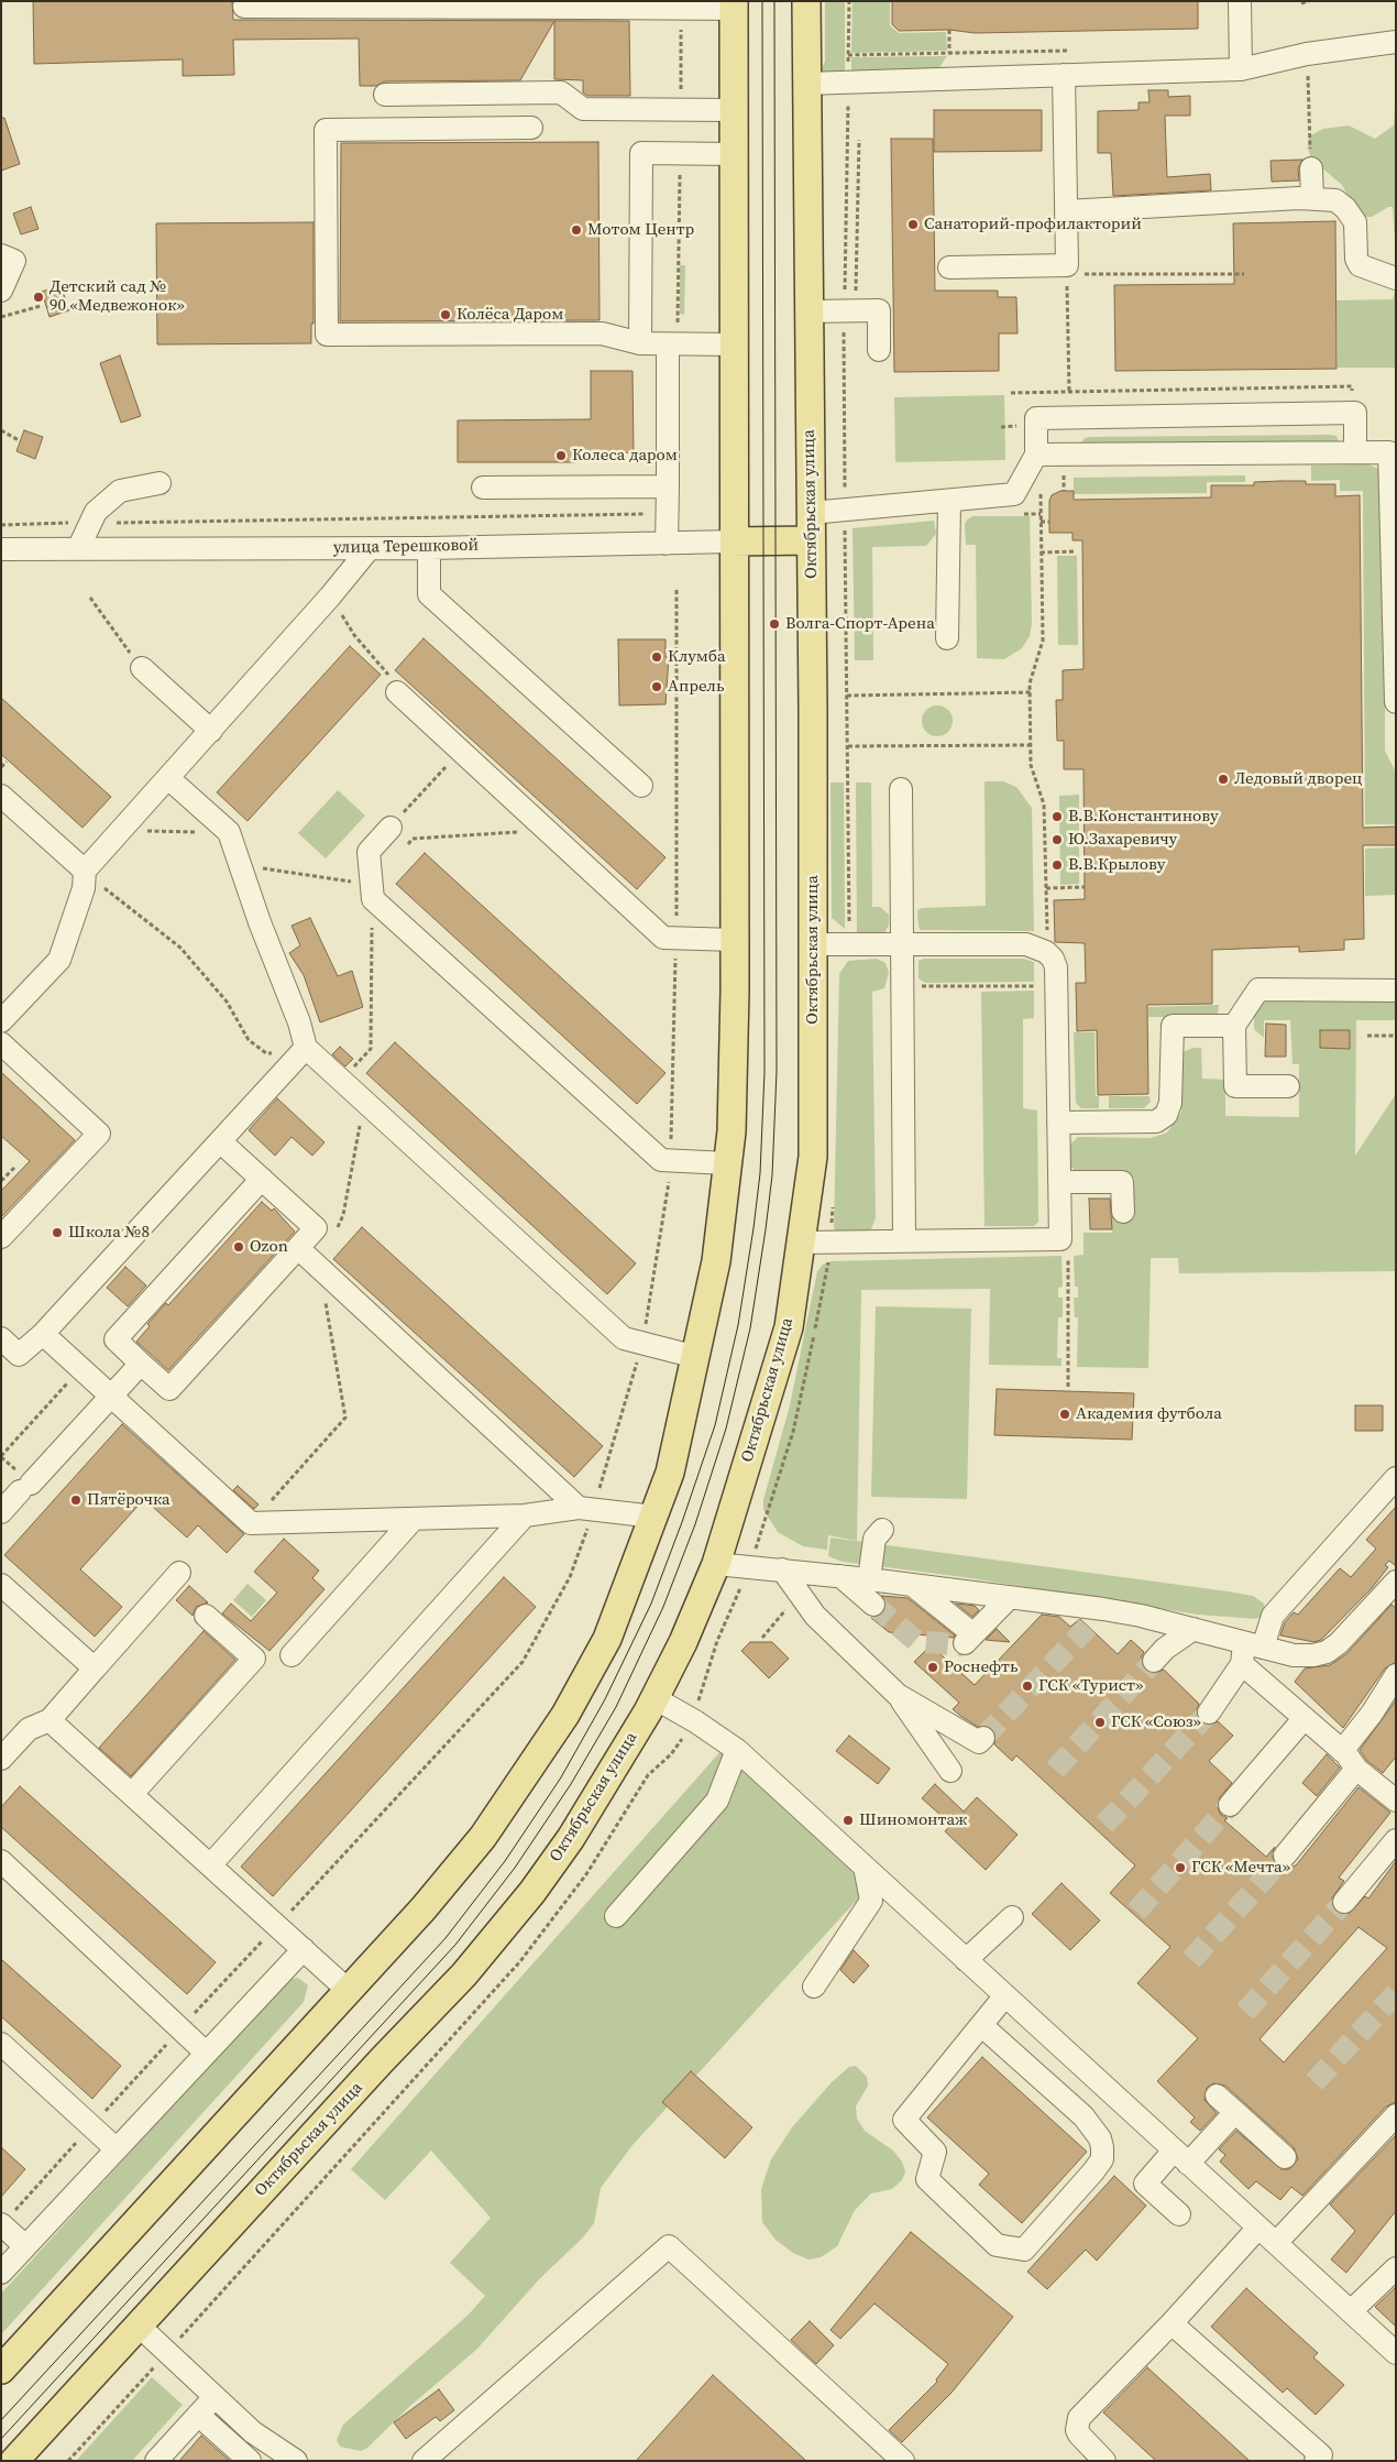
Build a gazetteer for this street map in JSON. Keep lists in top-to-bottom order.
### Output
{
  "streets": {
    "main road": ["Октябрьская улица", "улица Терешковой"]
  },
  "crossings": [
    ["Октябрьская улица", "улица Терешковой"]
  ],
  "places": [
    "Санаторий-профилакторий",
    "Мотом Центр",
    "Детский сад № 90 «Медвежонок»",
    "Колёса Даром",
    "Колеса даром",
    "Волга-Спорт-Арена",
    "Клумба",
    "Апрель",
    "Ледовый дворец",
    "В.В.Константинову",
    "Ю.Захаревичу",
    "В.В.Крылову",
    "Школа №8",
    "Ozon",
    "Академия футбола",
    "Пятёрочка",
    "Роснефть",
    "ГСК «Турист»",
    "ГСК «Союз»",
    "Шиномонтаж",
    "ГСК «Мечта»"
  ]
}
